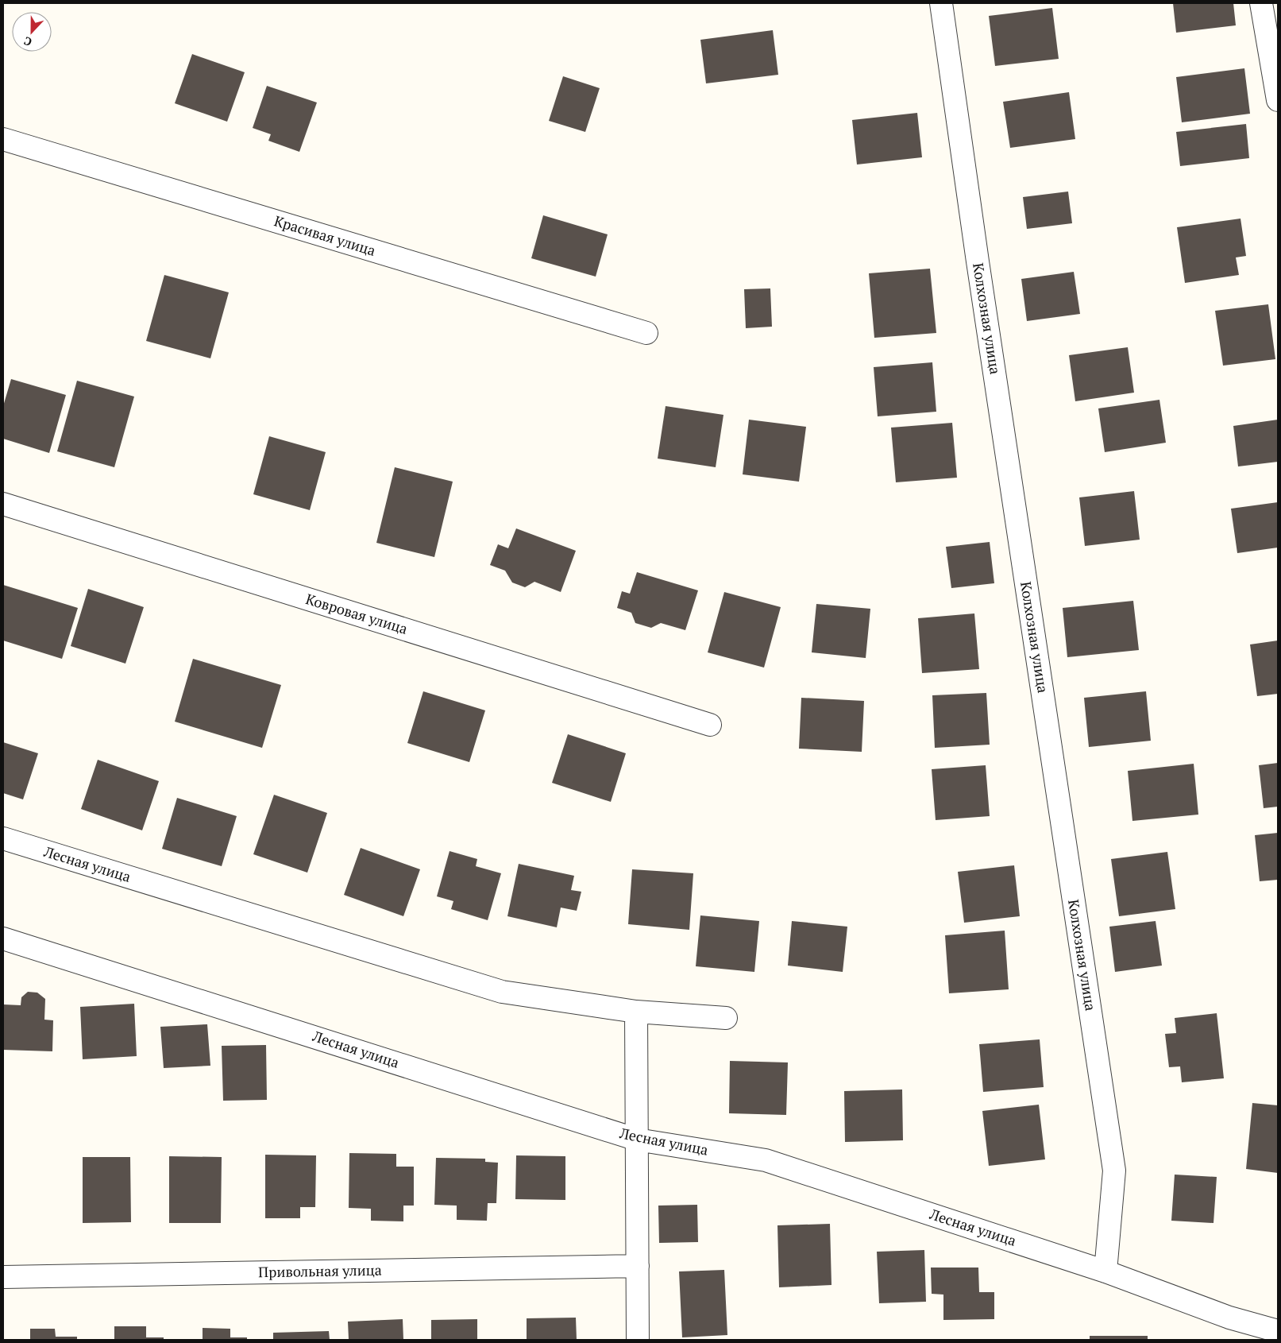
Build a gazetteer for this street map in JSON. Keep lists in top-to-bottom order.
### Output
{
  "streets": {
    "street": [
      "Красивая улица",
      "Колхозная улица",
      "Ковровая улица",
      "Лесная улица",
      "Привольная улица"
    ]
  },
  "crossings": [
    ["Колхозная улица", "Лесная улица"]
  ],
  "north": "bottom"
}
